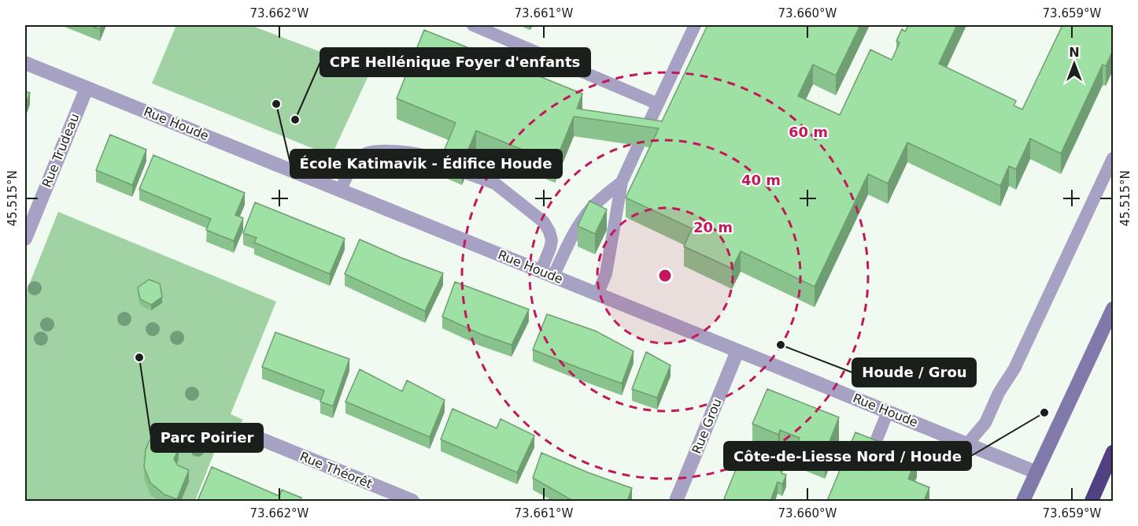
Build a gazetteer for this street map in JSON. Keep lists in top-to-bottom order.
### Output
{
  "streets": {
    "street": [
      "Rue Houde",
      "Rue Trudeau",
      "Rue Grou",
      "Rue Théorêt"
    ]
  },
  "crossings": [
    ["Rue Houde", "Rue Trudeau"],
    ["Rue Houde", "Rue Grou"]
  ],
  "places": [
    "École Katimavik - Édifice Houde",
    "CPE Hellénique Foyer d'enfants",
    "Houde / Grou",
    "Parc Poirier",
    "Côte-de-Liesse Nord / Houde"
  ],
  "north": "top",
  "coordinates": [
    "73.662°W",
    "73.661°W",
    "73.660°W",
    "73.659°W",
    "45.515°N"
  ],
  "rings": ["60 m", "40 m", "20 m"]
}
